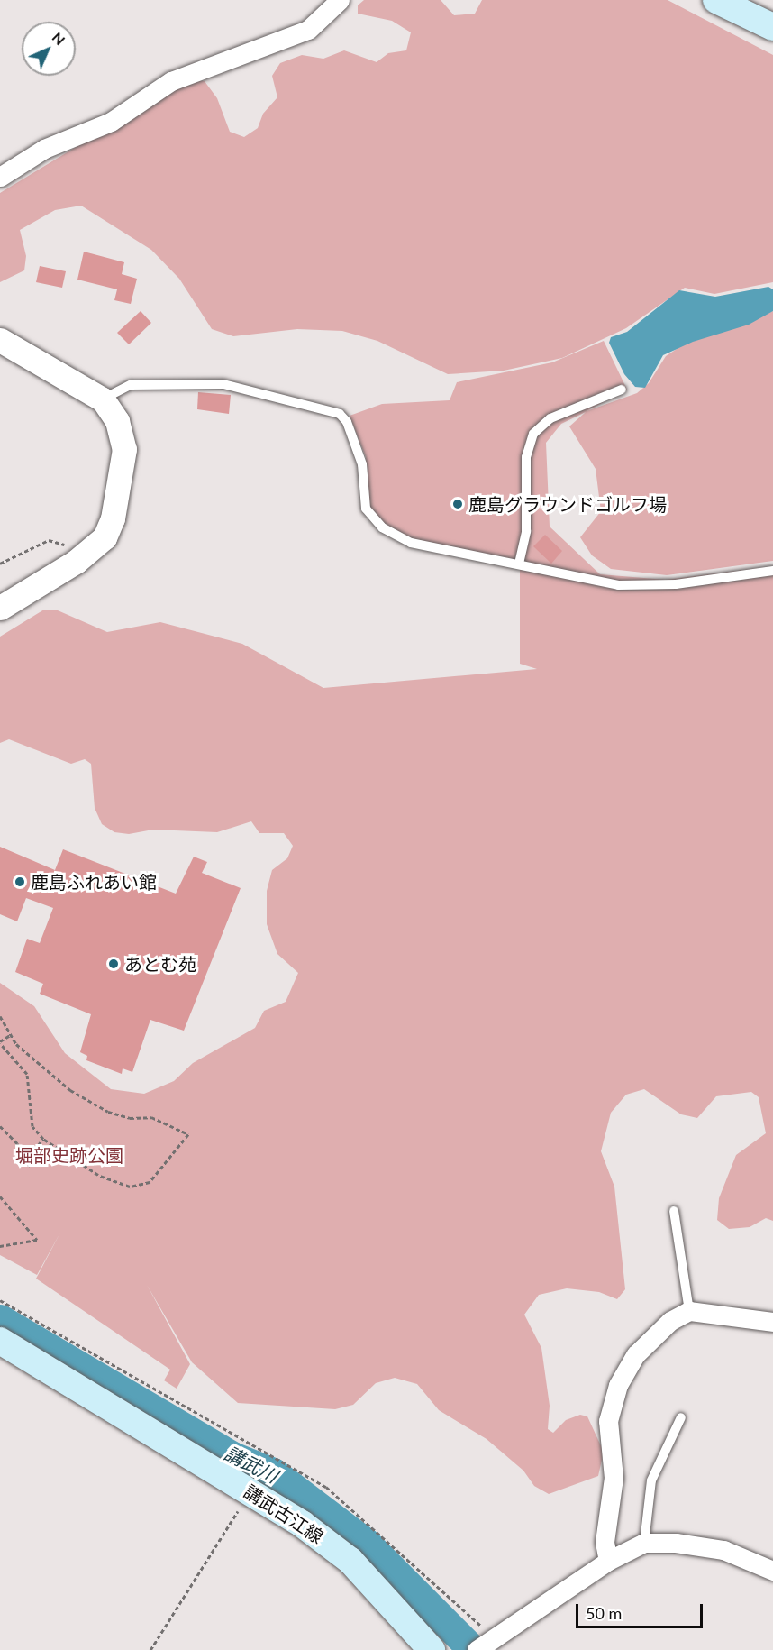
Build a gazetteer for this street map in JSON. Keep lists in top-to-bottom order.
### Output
{
  "streets": {
    "main road": ["講武古江線"]
  },
  "water": ["講武川"],
  "parks": ["堀部史跡公園"],
  "places": ["鹿島グラウンドゴルフ場", "鹿島ふれあい館", "あとむ苑"],
  "scale_bar": "50 m",
  "north": "top right"
}
